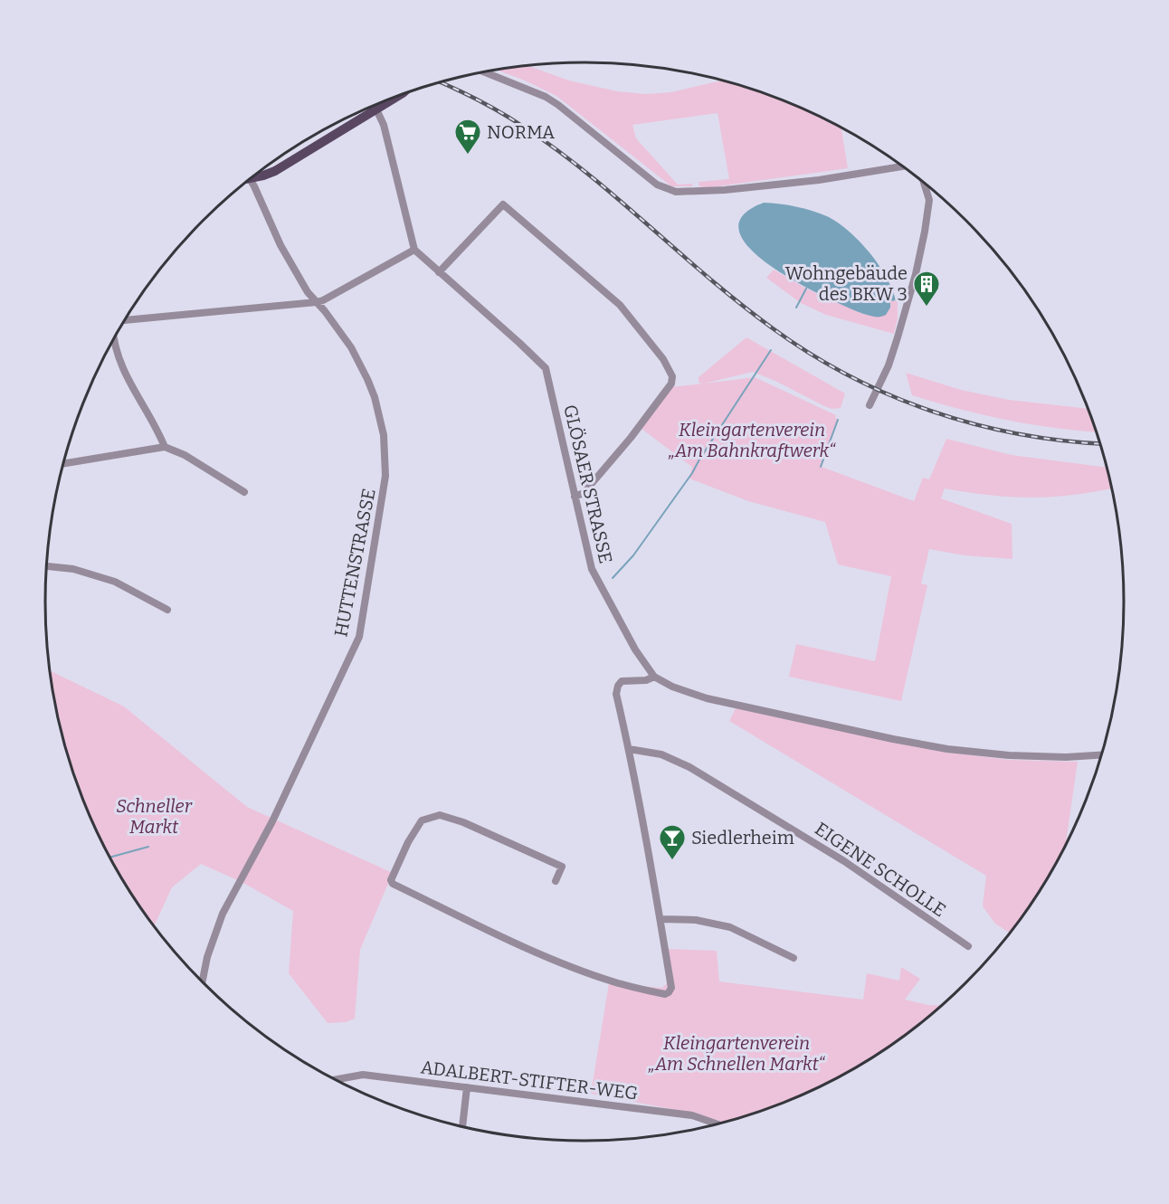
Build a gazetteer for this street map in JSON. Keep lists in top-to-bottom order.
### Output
{
  "streets": {
    "street": [
      "GLÖSAER STRASSE",
      "HUTTENSTRASSE",
      "EIGENE SCHOLLE",
      "ADALBERT-STIFTER-WEG"
    ]
  },
  "parks": ["Kleingartenverein „Am Bahnkraftwerk“", "Schneller Markt", "Kleingartenverein „Am Schnellen Markt“"],
  "places": {
    "supermarket": ["NORMA"],
    "building": ["Wohngebäude des BKW 3"],
    "bar": ["Siedlerheim"]
  }
}
